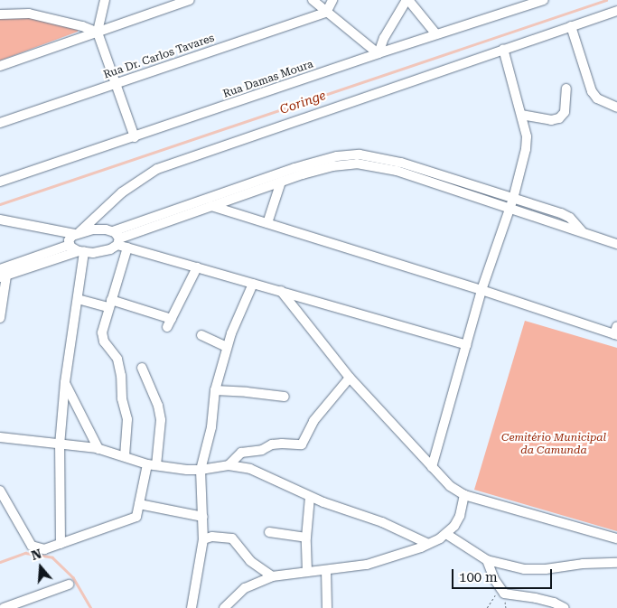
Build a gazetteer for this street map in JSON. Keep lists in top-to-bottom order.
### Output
{
  "streets": {
    "street": ["Rua Dr. Carlos Tavares", "Rua Damas Moura"]
  },
  "water": ["Coringe"],
  "parks": ["Cemitério Municipal da Camunda"],
  "scale_bar": "100 m",
  "north": "top"
}
